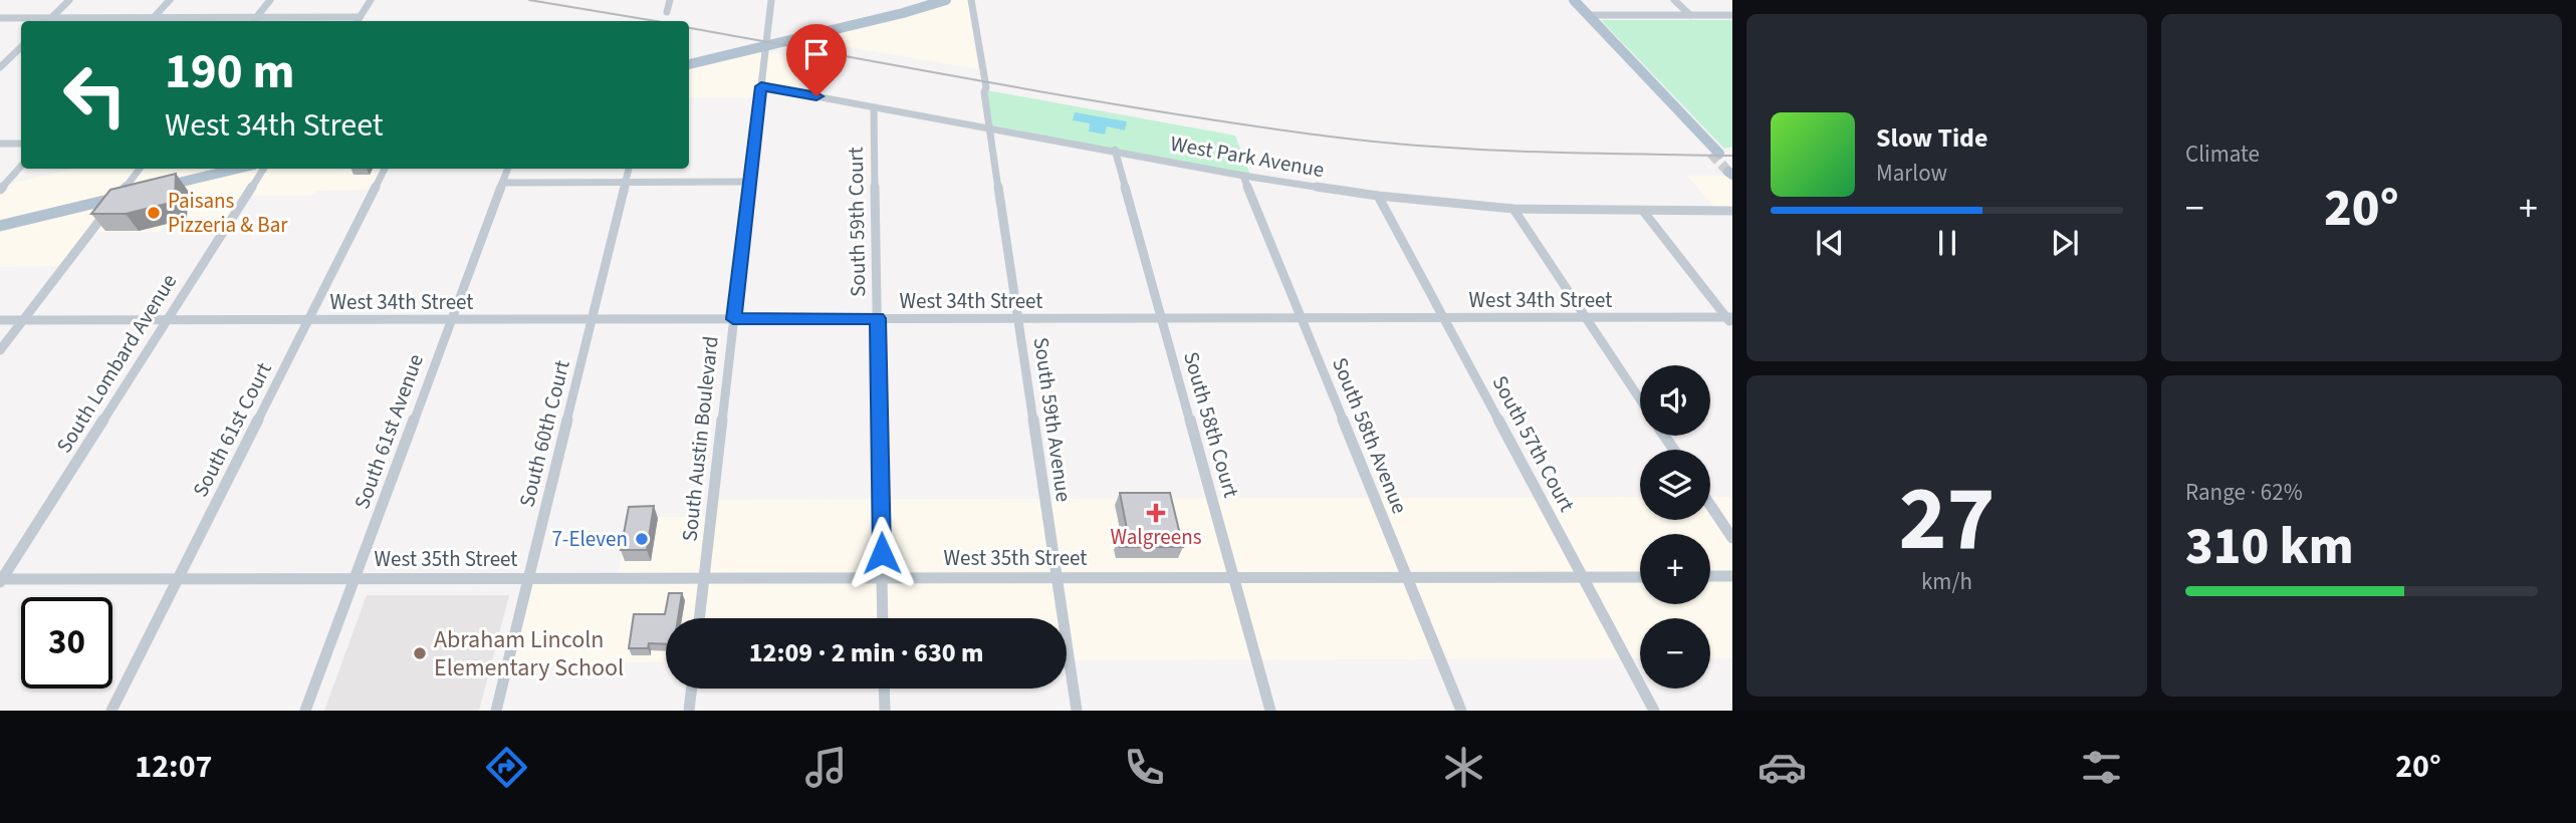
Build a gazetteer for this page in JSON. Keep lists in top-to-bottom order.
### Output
{
  "streets": {
    "street": [
      "West Park Avenue",
      "South 59th Court",
      "West 34th Street",
      "South Lombard Avenue",
      "South 59th Avenue",
      "South 58th Court",
      "South 61st Court",
      "South 61st Avenue",
      "South 60th Court",
      "South 58th Avenue",
      "South Austin Boulevard",
      "South 57th Court",
      "West 35th Street"
    ]
  },
  "crossings": [
    ["West Park Avenue", "South 59th Court"],
    ["West Park Avenue", "South 59th Avenue"],
    ["West Park Avenue", "South 58th Court"],
    ["West Park Avenue", "South 58th Avenue"],
    ["West Park Avenue", "South Austin Boulevard"],
    ["West Park Avenue", "South 57th Court"],
    ["South 59th Court", "West 34th Street"],
    ["South 59th Court", "West 35th Street"],
    ["West 34th Street", "South Lombard Avenue"],
    ["West 34th Street", "South 59th Avenue"],
    ["West 34th Street", "South 58th Court"],
    ["West 34th Street", "South 61st Court"],
    ["West 34th Street", "South 61st Avenue"],
    ["West 34th Street", "South 60th Court"],
    ["West 34th Street", "South 58th Avenue"],
    ["West 34th Street", "South Austin Boulevard"],
    ["West 34th Street", "South 57th Court"],
    ["South Lombard Avenue", "West 35th Street"],
    ["South 59th Avenue", "West 35th Street"],
    ["South 58th Court", "West 35th Street"],
    ["South 61st Court", "West 35th Street"],
    ["South 61st Avenue", "West 35th Street"],
    ["South 60th Court", "West 35th Street"],
    ["South 58th Avenue", "West 35th Street"],
    ["South Austin Boulevard", "West 35th Street"],
    ["South 57th Court", "West 35th Street"]
  ],
  "places": {
    "other": ["Paisans Pizzeria & Bar", "7-Eleven", "Abraham Lincoln Elementary School"],
    "health": ["Walgreens"]
  },
  "page": {
    "tile": [
      "Climate",
      ["27", "km/h"],
      ["Range · 62%", "310 km"]
    ],
    "turn": ["190 m", "West 34th Street"],
    "song": ["Slow Tide", "Marlow"],
    "heat": ["−", "20°", "+"],
    "map_buttons": ["+", "−"],
    "limit": "30",
    "trip": "12:09 · 2 min · 630 m",
    "tabs": ["12:07", "20°"]
  }
}
